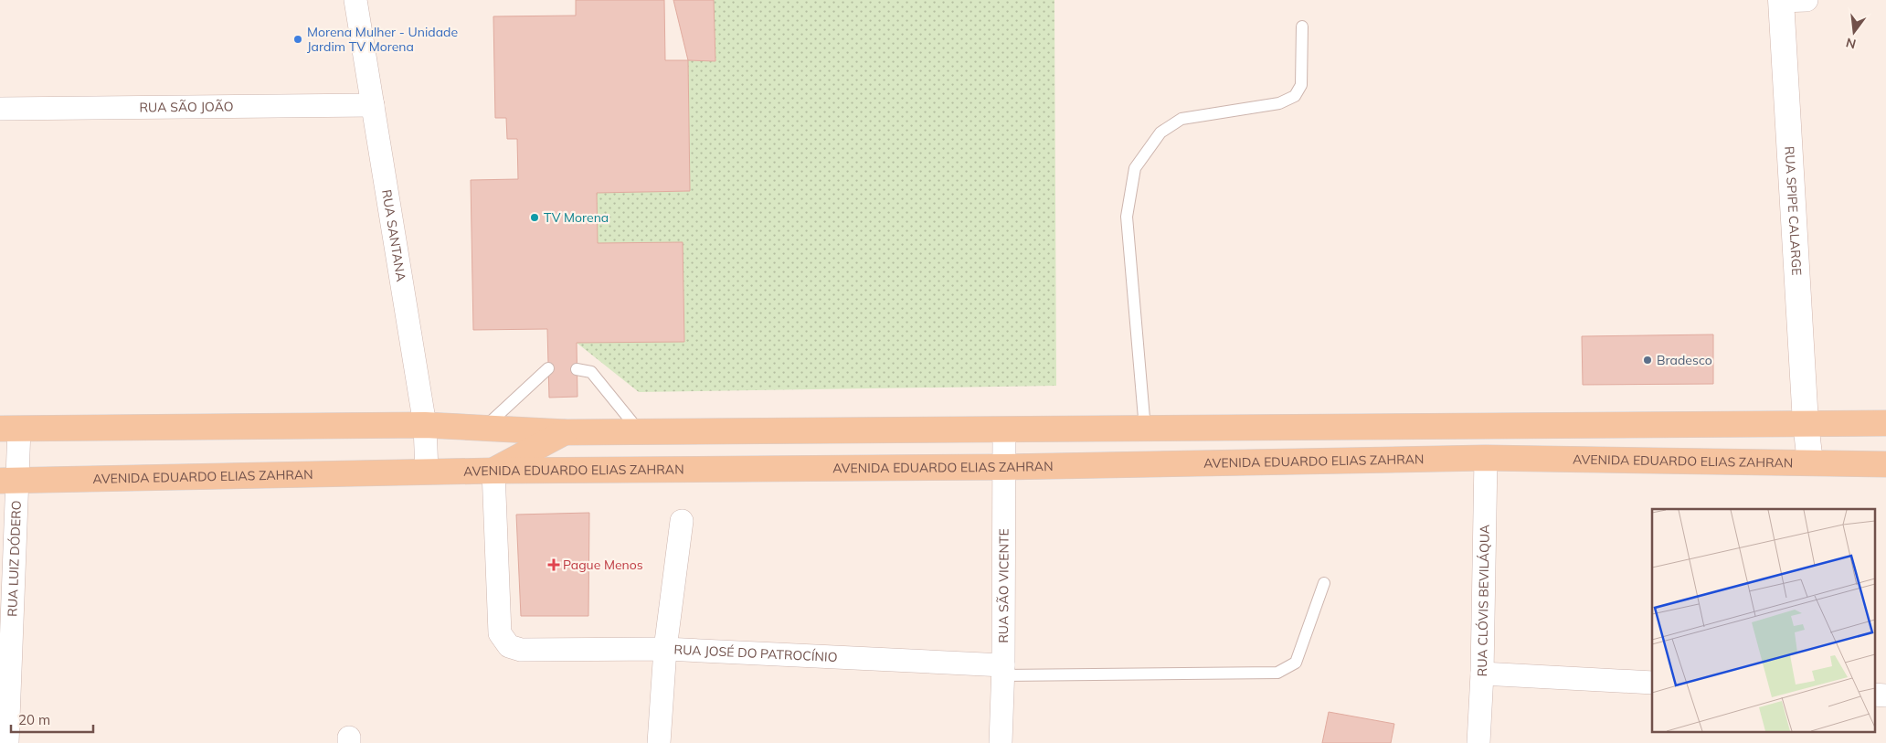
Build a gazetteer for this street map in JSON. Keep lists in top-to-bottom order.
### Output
{
  "streets": {
    "main road": ["RUA SPIPE CALARGE", "AVENIDA EDUARDO ELIAS ZAHRAN"],
    "street": [
      "RUA SÃO JOÃO",
      "RUA SANTANA",
      "RUA LUIZ DÓDERO",
      "RUA SÃO VICENTE",
      "RUA CLÓVIS BEVILÁQUA",
      "RUA JOSÉ DO PATROCÍNIO"
    ]
  },
  "crossings": [
    ["RUA SÃO JOÃO", "RUA SANTANA"],
    ["RUA SPIPE CALARGE", "AVENIDA EDUARDO ELIAS ZAHRAN"],
    ["RUA SANTANA", "AVENIDA EDUARDO ELIAS ZAHRAN"],
    ["AVENIDA EDUARDO ELIAS ZAHRAN", "RUA LUIZ DÓDERO"],
    ["AVENIDA EDUARDO ELIAS ZAHRAN", "RUA SÃO VICENTE"],
    ["AVENIDA EDUARDO ELIAS ZAHRAN", "RUA CLÓVIS BEVILÁQUA"],
    ["AVENIDA EDUARDO ELIAS ZAHRAN", "RUA JOSÉ DO PATROCÍNIO"],
    ["RUA SÃO VICENTE", "RUA JOSÉ DO PATROCÍNIO"]
  ],
  "places": {
    "other": ["Morena Mulher - Unidade Jardim TV Morena", "TV Morena", "Bradesco"],
    "health": ["Pague Menos"]
  },
  "scale_bar": "20 m",
  "north": "bottom"
}
